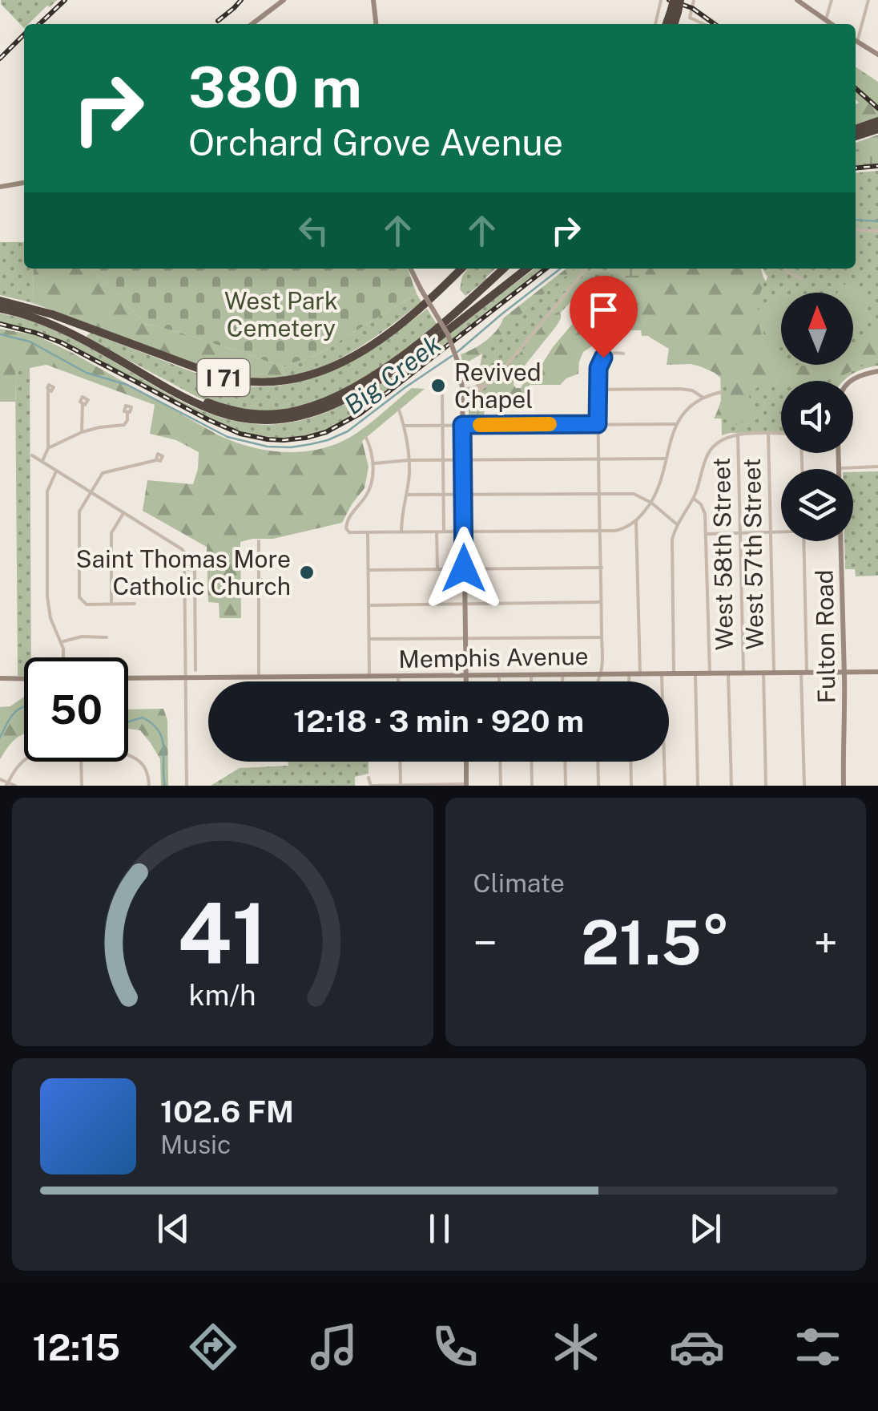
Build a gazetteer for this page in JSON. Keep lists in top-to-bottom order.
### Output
{
  "streets": {
    "highway": ["I 71"],
    "main road": ["Fulton Road", "Memphis Avenue"],
    "street": ["West 58th Street", "West 57th Street"]
  },
  "crossings": [
    ["West 58th Street", "Memphis Avenue"],
    ["West 57th Street", "Memphis Avenue"],
    ["Fulton Road", "Memphis Avenue"]
  ],
  "water": ["Big Creek"],
  "parks": ["West Park Cemetery"],
  "places": ["Revived Chapel", "Saint Thomas More Catholic Church"],
  "north": "top",
  "page": {
    "turn": ["380 m", "Orchard Grove Avenue"],
    "limit": "50",
    "trip": "12:18 · 3 min · 920 m",
    "tile": "Climate",
    "heat": ["−", "21.5°", "+"],
    "song": ["102.6 FM", "Music"],
    "tabs": "12:15",
    "gauge": ["41", "km/h"]
  }
}
